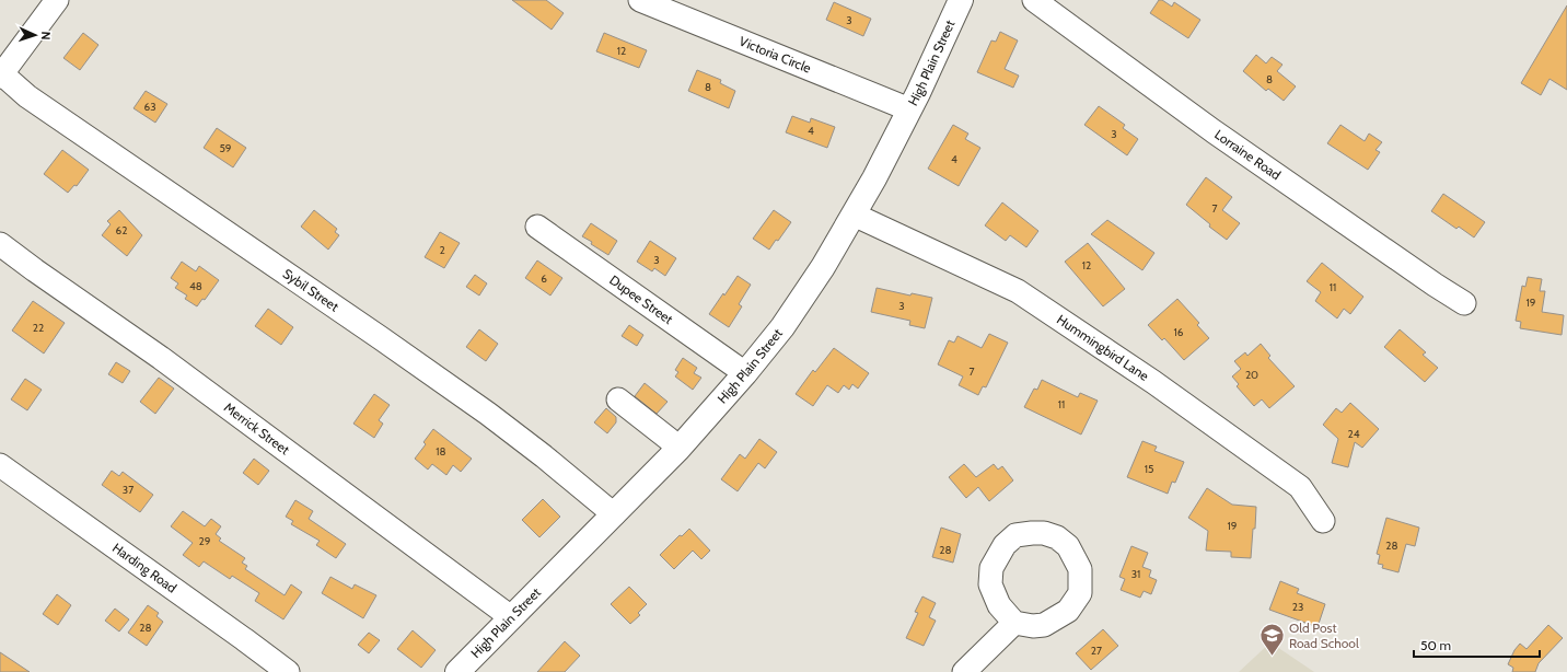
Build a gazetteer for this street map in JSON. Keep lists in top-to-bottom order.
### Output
{
  "streets": {
    "main road": ["High Plain Street"],
    "street": [
      "Victoria Circle",
      "Lorraine Road",
      "Sybil Street",
      "Dupee Street",
      "Hummingbird Lane",
      "Merrick Street",
      "Harding Road"
    ]
  },
  "crossings": [
    ["Victoria Circle", "High Plain Street"],
    ["High Plain Street", "Sybil Street"],
    ["High Plain Street", "Dupee Street"],
    ["High Plain Street", "Hummingbird Lane"],
    ["High Plain Street", "Merrick Street"]
  ],
  "places": {
    "school or university": ["Old Post Road School"]
  },
  "house_numbers": [
    "3",
    "12",
    "8",
    "8",
    "63",
    "4",
    "3",
    "59",
    "4",
    "7",
    "62",
    "2",
    "3",
    "12",
    "6",
    "48",
    "11",
    "19",
    "3",
    "22",
    "16",
    "7",
    "20",
    "11",
    "24",
    "18",
    "15",
    "37",
    "19",
    "29",
    "28",
    "28",
    "31",
    "23",
    "28",
    "27"
  ],
  "scale_bar": "50 m",
  "north": "right"
}
